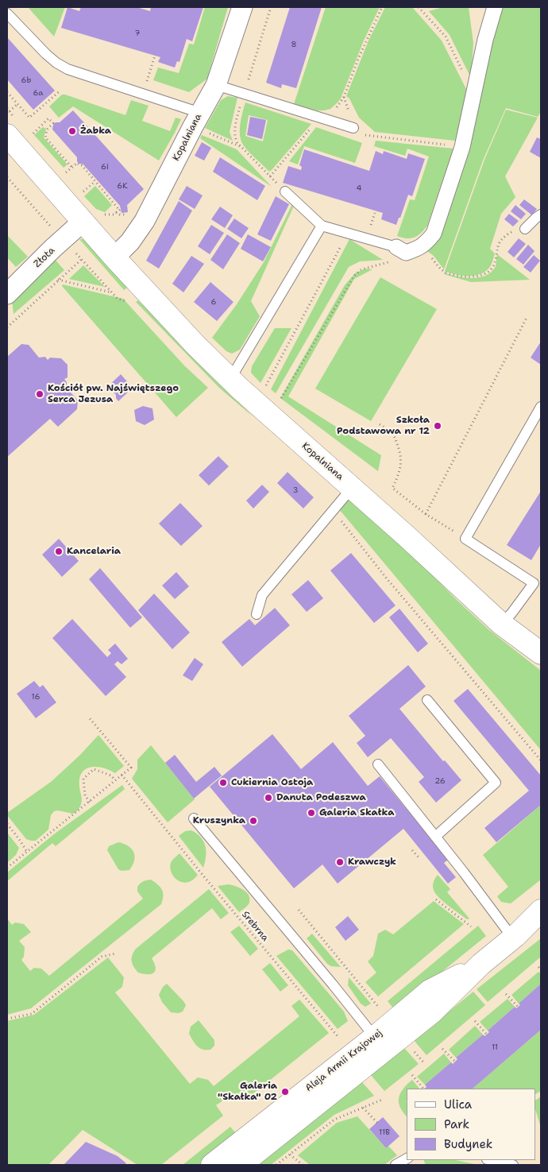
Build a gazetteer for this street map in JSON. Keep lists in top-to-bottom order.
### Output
{
  "streets": {
    "street": ["Kopalniana", "Złota", "Aleja Armii Krajowej"],
    "path": ["Srebrna"]
  },
  "crossings": [
    ["Kopalniana", "Złota"]
  ],
  "places": [
    "Żabka",
    "Kościół pw. Najświętszego Serca Jezusa",
    "Szkoła Podstawowa nr 12",
    "Kancelaria",
    "Cukiernia Ostoja",
    "Danuta Podeszwa",
    "Galeria Skałka",
    "Kruszynka",
    "Krawczyk",
    "Galeria \"Skałka\" 02"
  ],
  "house_numbers": [
    "7",
    "8",
    "6b",
    "6a",
    "6i",
    "6K",
    "4",
    "6",
    "3",
    "16",
    "26",
    "11",
    "11B"
  ],
  "legend": ["Ulica", "Park", "Budynek"]
}
